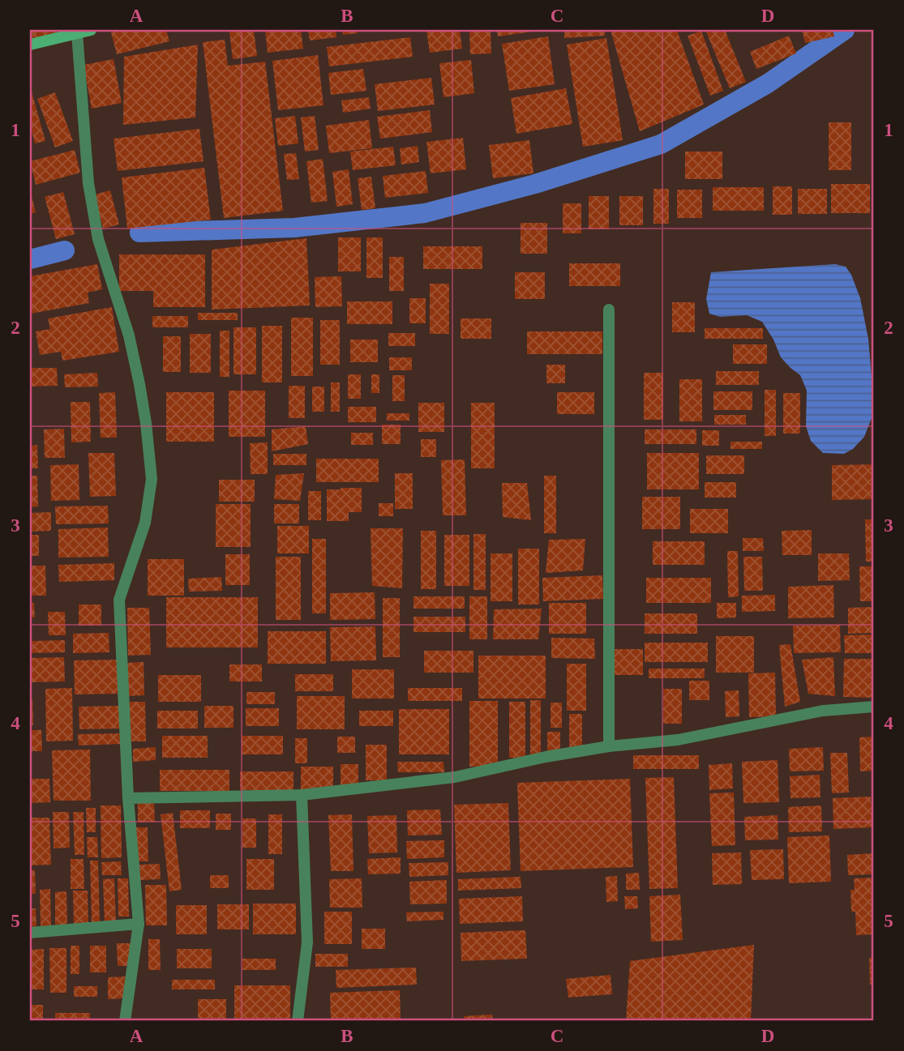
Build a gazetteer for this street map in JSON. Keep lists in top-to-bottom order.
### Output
{
  "grid": {
    "columns": [
      "A",
      "B",
      "C",
      "D"
    ],
    "rows": [
      "1",
      "2",
      "3",
      "4",
      "5"
    ]
  }
}
